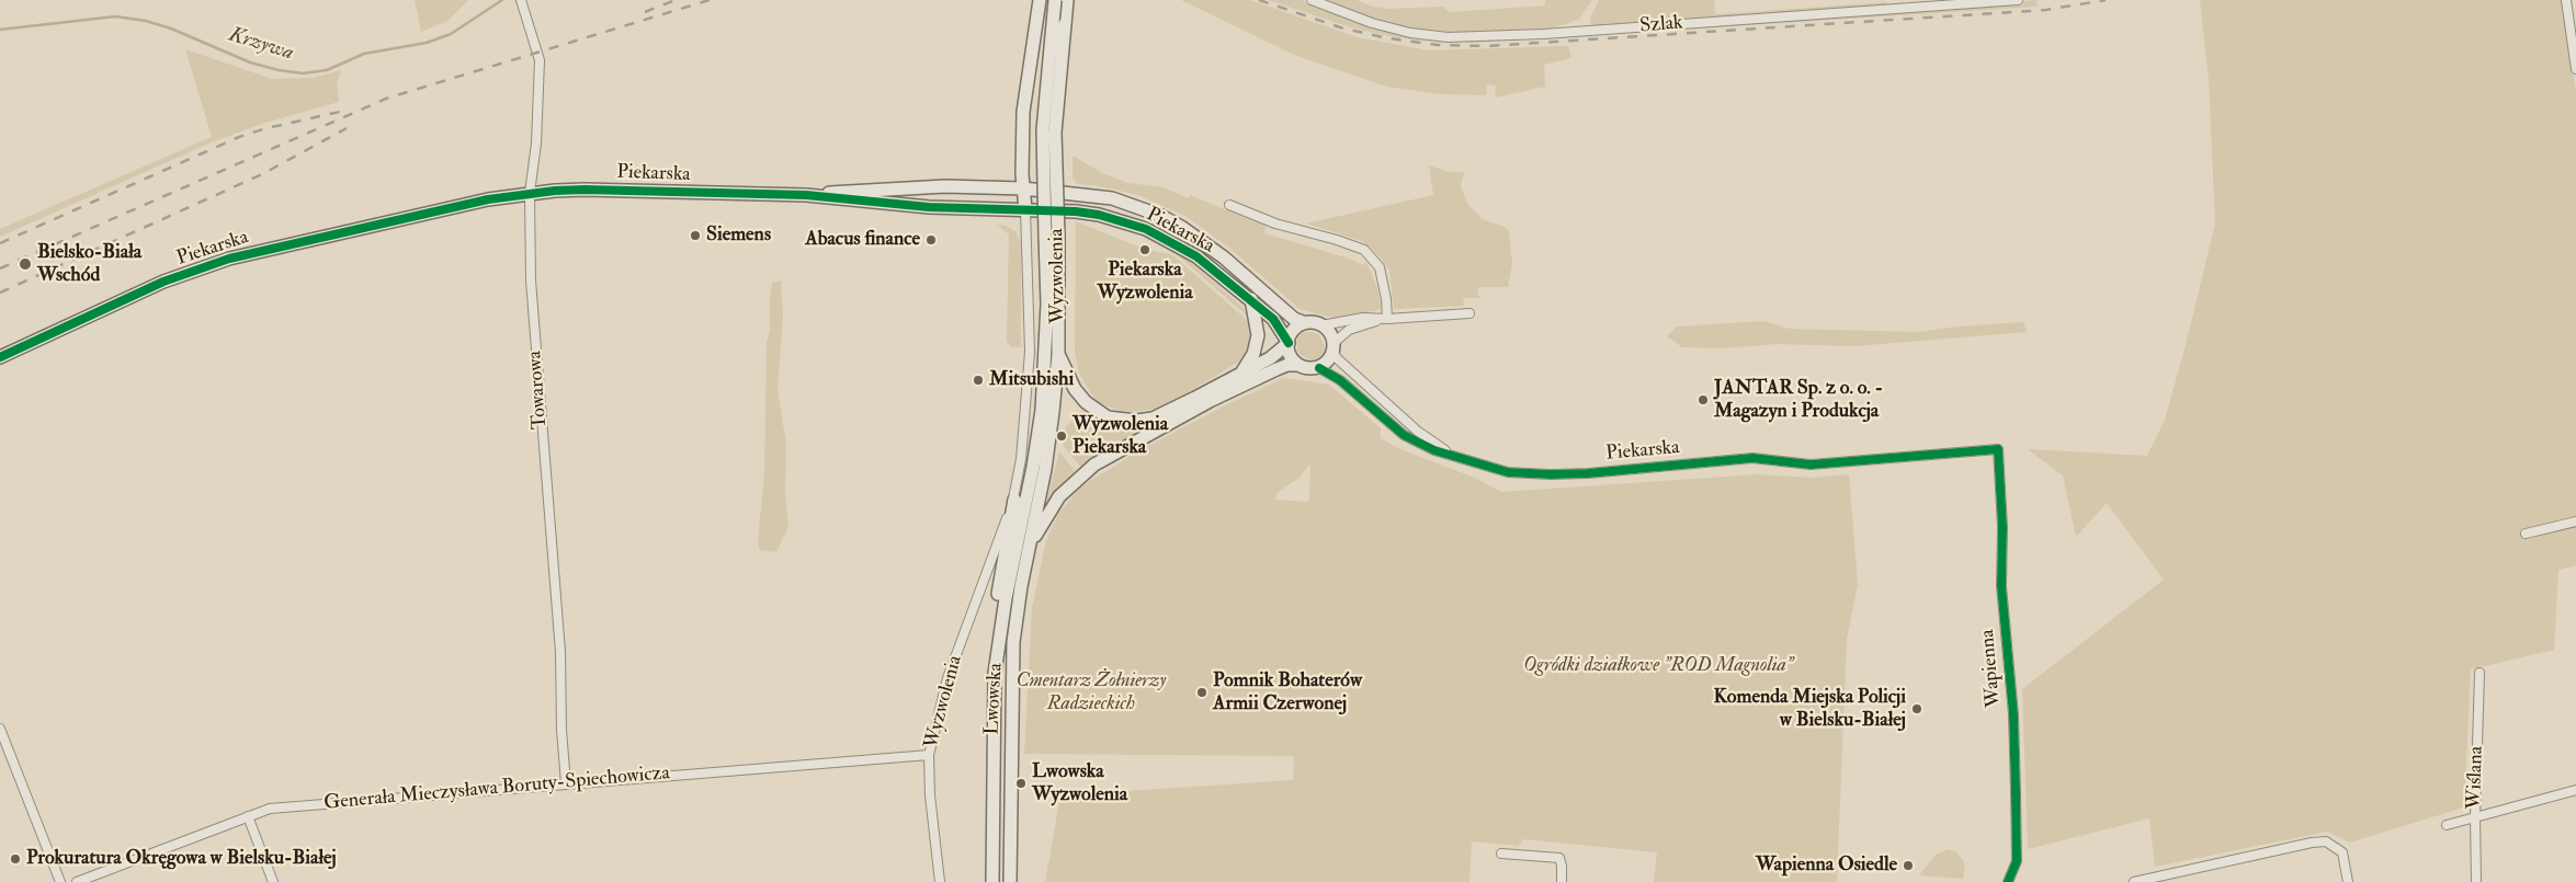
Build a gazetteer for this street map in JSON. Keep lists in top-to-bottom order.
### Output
{
  "streets": {
    "main road": ["Piekarska", "Wyzwolenia", "Lwowska"],
    "street": [
      "Szlak",
      "Towarowa",
      "Wapienna",
      "Wiślana",
      "Generała Mieczysława Boruty-Spiechowicza"
    ]
  },
  "crossings": [
    ["Piekarska", "Wyzwolenia"],
    ["Piekarska", "Towarowa"],
    ["Piekarska", "Wapienna"],
    ["Wyzwolenia", "Lwowska"],
    ["Wyzwolenia", "Generała Mieczysława Boruty-Spiechowicza"],
    ["Towarowa", "Generała Mieczysława Boruty-Spiechowicza"]
  ],
  "water": ["Krzywa"],
  "parks": ["Ogródki działkowe \"ROD Magnolia\"", "Cmentarz Żołnierzy Radzieckich"],
  "places": [
    "Siemens",
    "Abacus finance",
    "Piekarska Wyzwolenia",
    "Bielsko-Biała Wschód",
    "Mitsubishi",
    "JANTAR Sp. z o. o. - Magazyn i Produkcja",
    "Wyzwolenia Piekarska",
    "Pomnik Bohaterów Armii Czerwonej",
    "Komenda Miejska Policji w Bielsku-Białej",
    "Lwowska Wyzwolenia",
    "Prokuratura Okręgowa w Bielsku-Białej",
    "Wapienna Osiedle"
  ]
}
